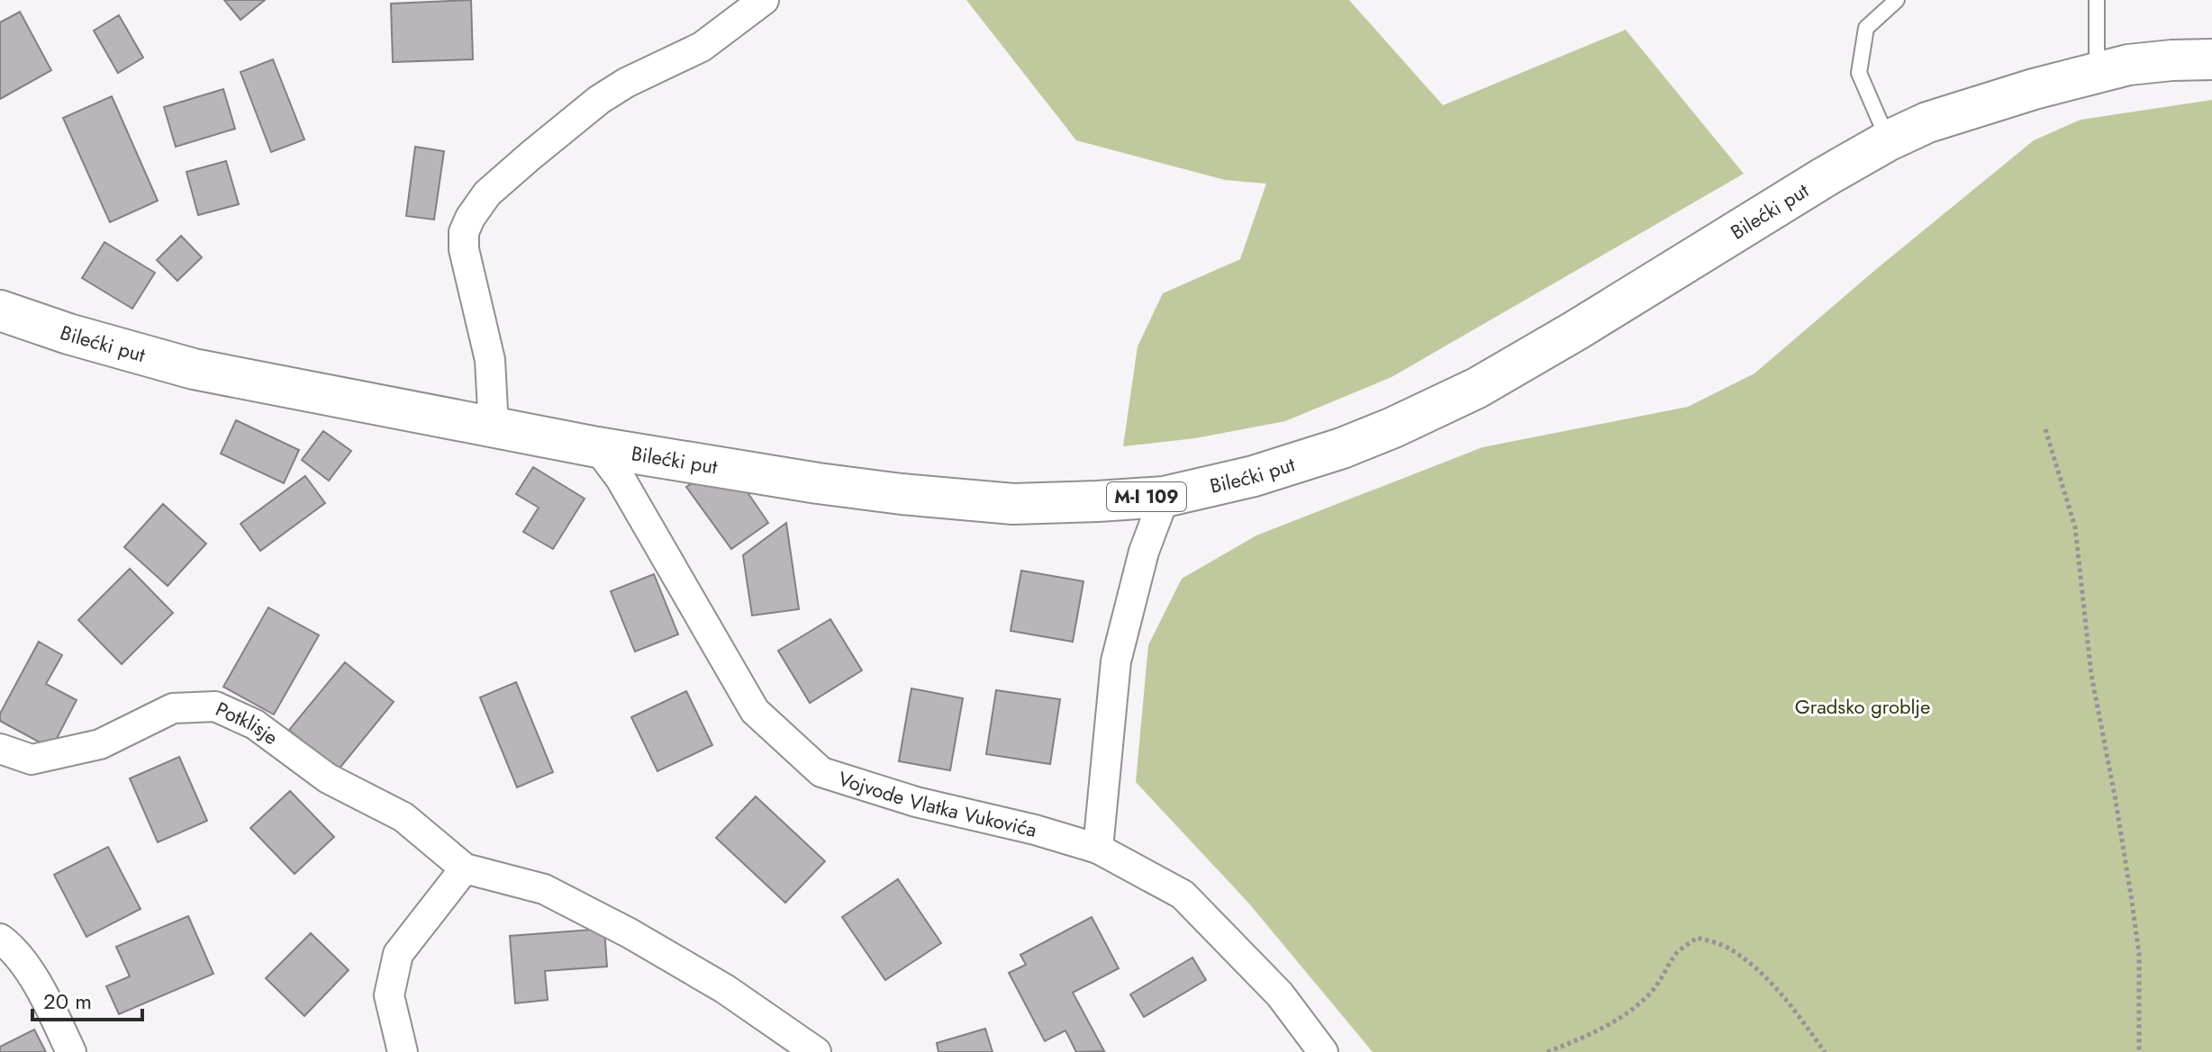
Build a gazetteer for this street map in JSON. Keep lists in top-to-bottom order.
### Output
{
  "streets": {
    "main road": ["Bilećki put", "M-I 109"],
    "street": ["Potklisje", "Vojvode Vlatka Vukovića"]
  },
  "crossings": [
    ["Bilećki put", "Vojvode Vlatka Vukovića"]
  ],
  "parks": ["Gradsko groblje"],
  "scale_bar": "20 m"
}
